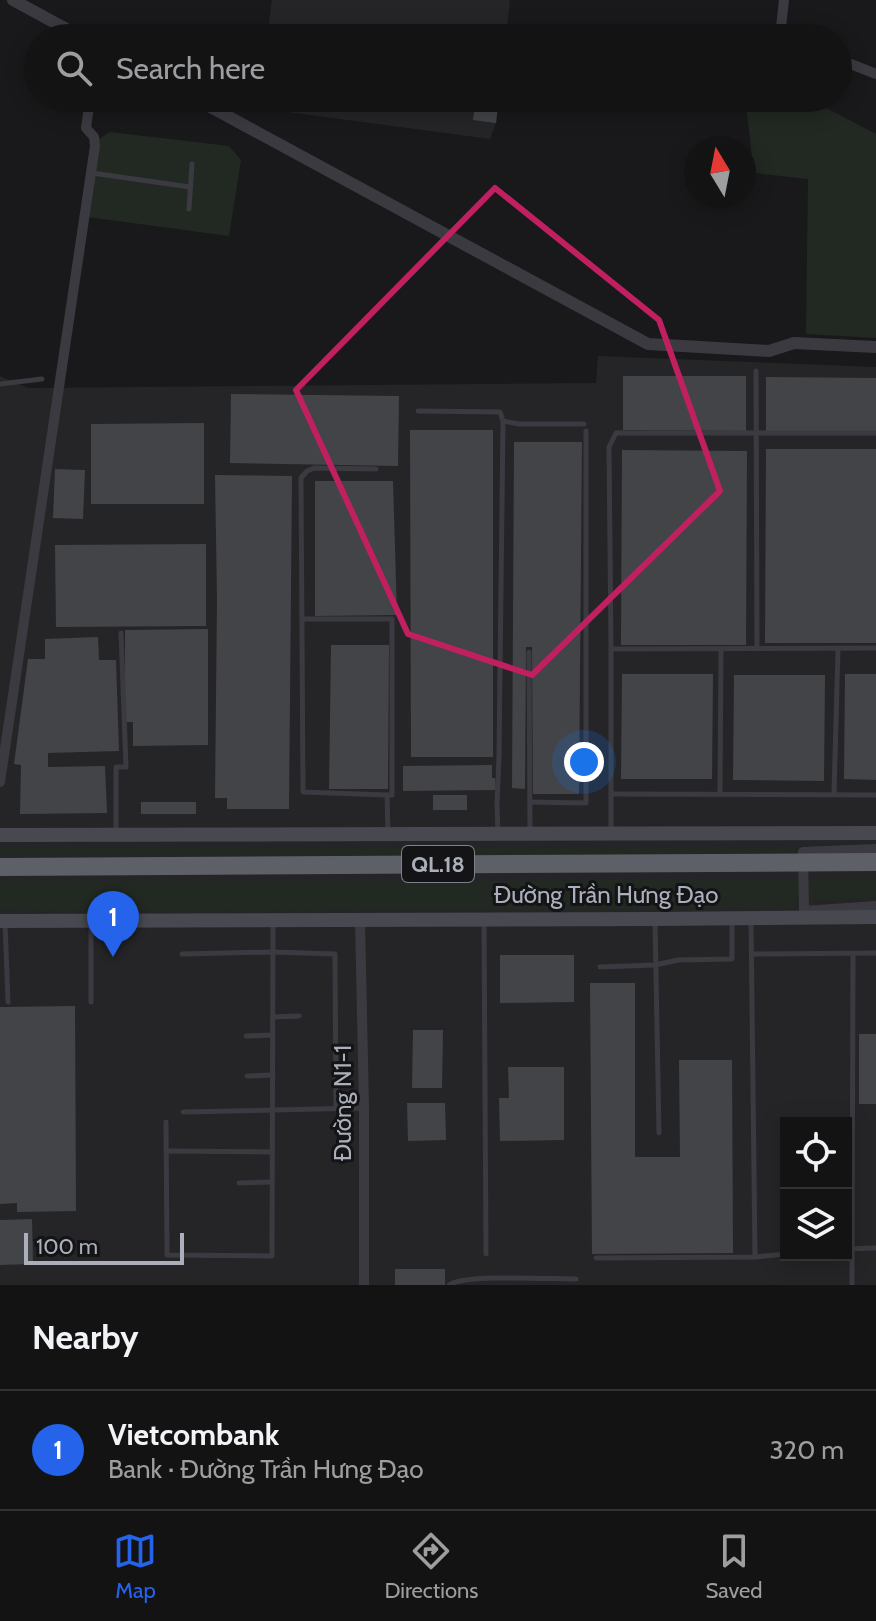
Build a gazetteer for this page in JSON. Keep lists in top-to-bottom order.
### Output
{
  "streets": {
    "highway": ["QL.18", "Đường Trần Hưng Đạo"],
    "street": ["Đường N1-1"]
  },
  "crossings": [
    ["Đường Trần Hưng Đạo", "Đường N1-1"]
  ],
  "scale_bar": "100 m",
  "north": "top",
  "page": {
    "search": "Search here",
    "pins": "1",
    "scale": "100 m",
    "heading": "Nearby",
    "list": [
      {
        "mark": "1",
        "name": "Vietcombank",
        "note": "Bank · Đường Trần Hưng Đạo",
        "value": "320 m"
      }
    ],
    "nav": ["Map", "Directions", "Saved"]
  }
}
